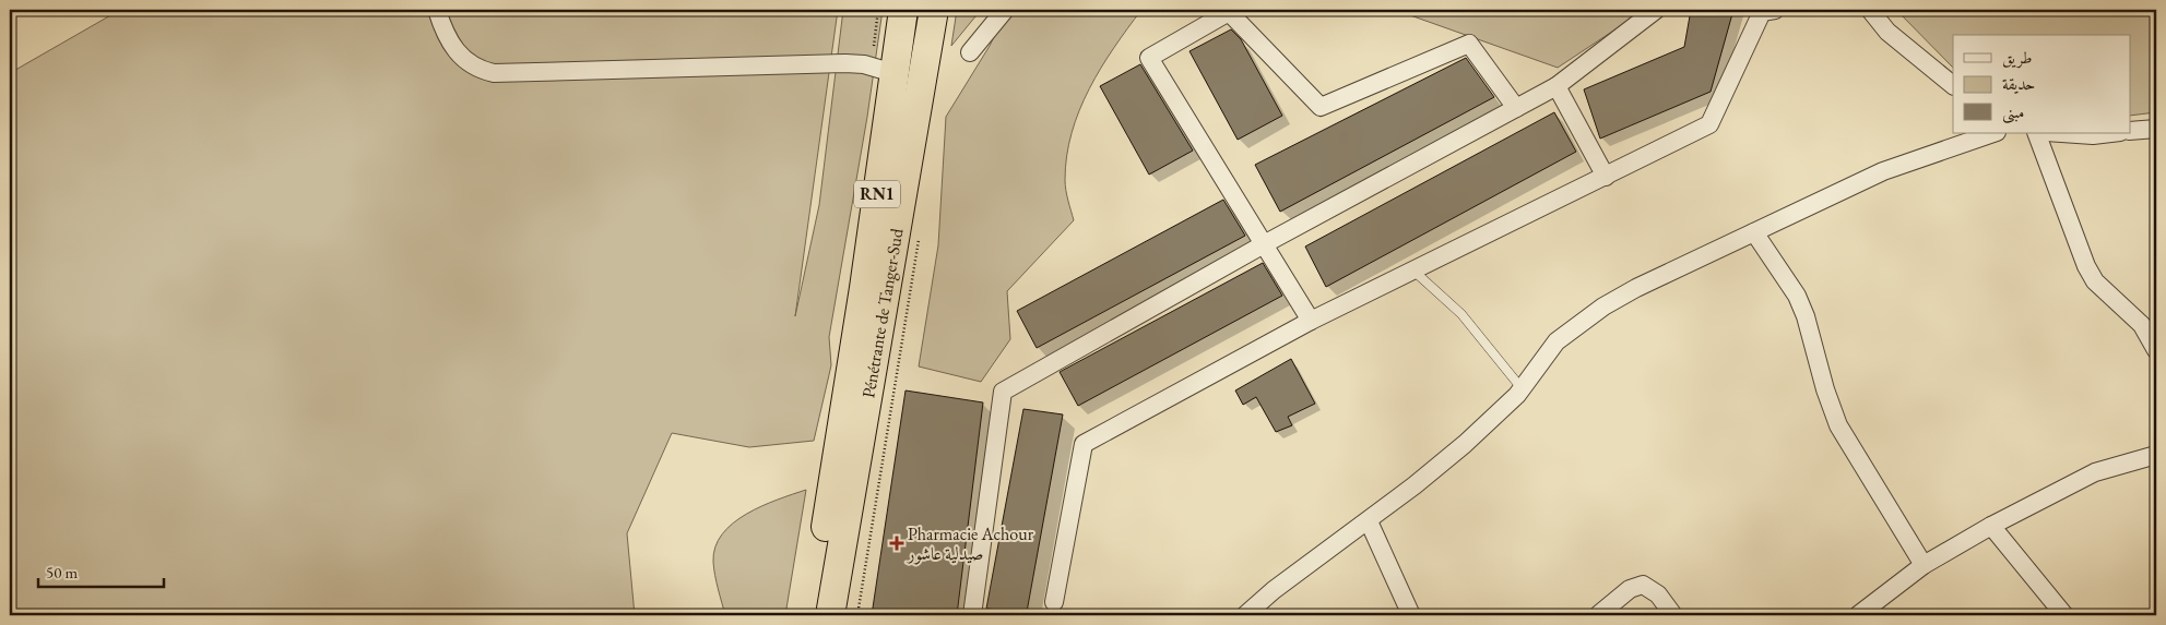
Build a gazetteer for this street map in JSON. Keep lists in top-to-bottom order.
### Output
{
  "streets": {
    "highway": ["RN1", "Pénétrante de Tanger-Sud"]
  },
  "places": {
    "health": ["Pharmacie Achour صيدلية عاشور"]
  },
  "legend": ["طريق", "حديقة", "مبنى"],
  "scale_bar": "50 m"
}
